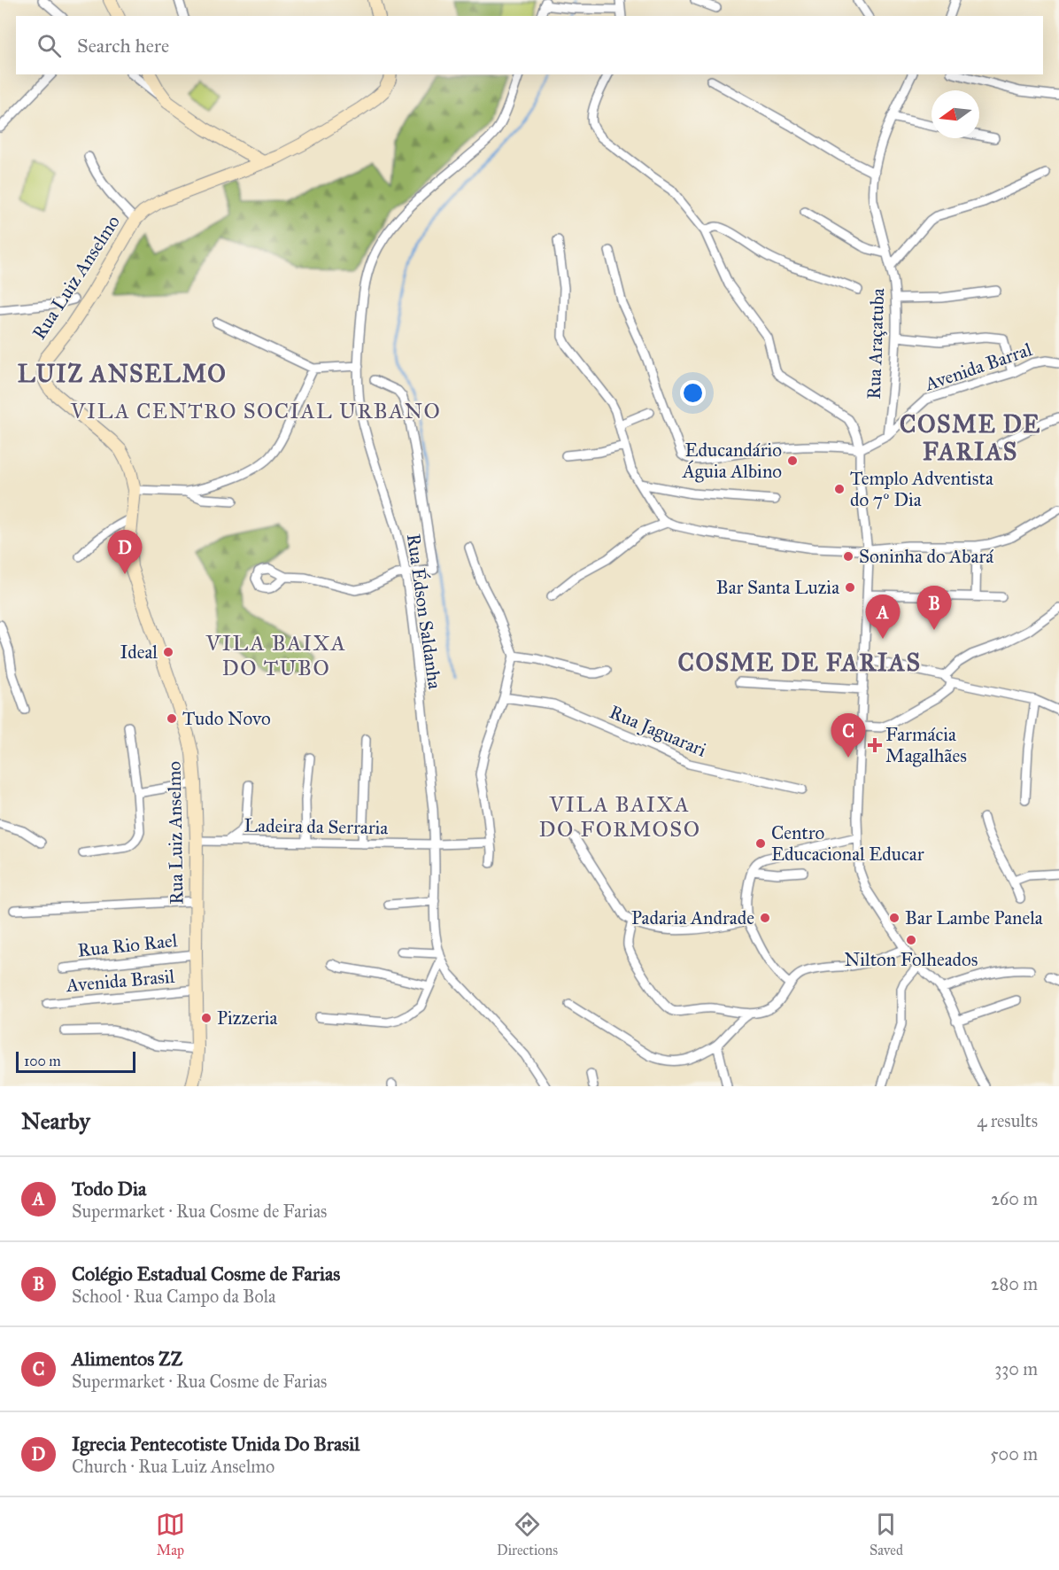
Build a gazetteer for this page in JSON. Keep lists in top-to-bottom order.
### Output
{
  "streets": {
    "street": [
      "Rua Luiz Anselmo",
      "Rua Araçatuba",
      "Avenida Barral",
      "Rua Édson Saldanha",
      "Rua Jaguarari",
      "Ladeira da Serraria",
      "Rua Rio Rael",
      "Avenida Brasil"
    ]
  },
  "crossings": [
    ["Rua Luiz Anselmo", "Ladeira da Serraria"],
    ["Rua Luiz Anselmo", "Rua Rio Rael"],
    ["Rua Luiz Anselmo", "Avenida Brasil"],
    ["Rua Araçatuba", "Avenida Barral"],
    ["Rua Édson Saldanha", "Ladeira da Serraria"]
  ],
  "districts": [
    "LUIZ ANSELMO",
    "VILA CENTRO SOCIAL URBANO",
    "COSME DE FARIAS",
    "VILA BAIXA DO TUBO",
    "COSME DE FARIAS",
    "VILA BAIXA DO FORMOSO"
  ],
  "places": {
    "other": [
      "Educandário Águia Albino",
      "Templo Adventista do 7º Dia",
      "Soninha do Abará",
      "Bar Santa Luzia",
      "Ideal",
      "Tudo Novo",
      "Centro Educacional Educar",
      "Padaria Andrade",
      "Bar Lambe Panela",
      "Nilton Folheados",
      "Pizzeria"
    ],
    "health": ["Farmácia Magalhães"]
  },
  "scale_bar": "100 m",
  "north": "left",
  "page": {
    "search": "Search here",
    "pins": [
      "D",
      "B",
      "A",
      "C"
    ],
    "scale": "100 m",
    "heading": ["Nearby", "4 results"],
    "list": [
      {
        "mark": "A",
        "name": "Todo Dia",
        "note": "Supermarket · Rua Cosme de Farias",
        "value": "260 m"
      },
      {
        "mark": "B",
        "name": "Colégio Estadual Cosme de Farias",
        "note": "School · Rua Campo da Bola",
        "value": "280 m"
      },
      {
        "mark": "C",
        "name": "Alimentos ZZ",
        "note": "Supermarket · Rua Cosme de Farias",
        "value": "330 m"
      },
      {
        "mark": "D",
        "name": "Igrecia Pentecotiste Unida Do Brasil",
        "note": "Church · Rua Luiz Anselmo",
        "value": "500 m"
      }
    ],
    "nav": ["Map", "Directions", "Saved"]
  }
}
